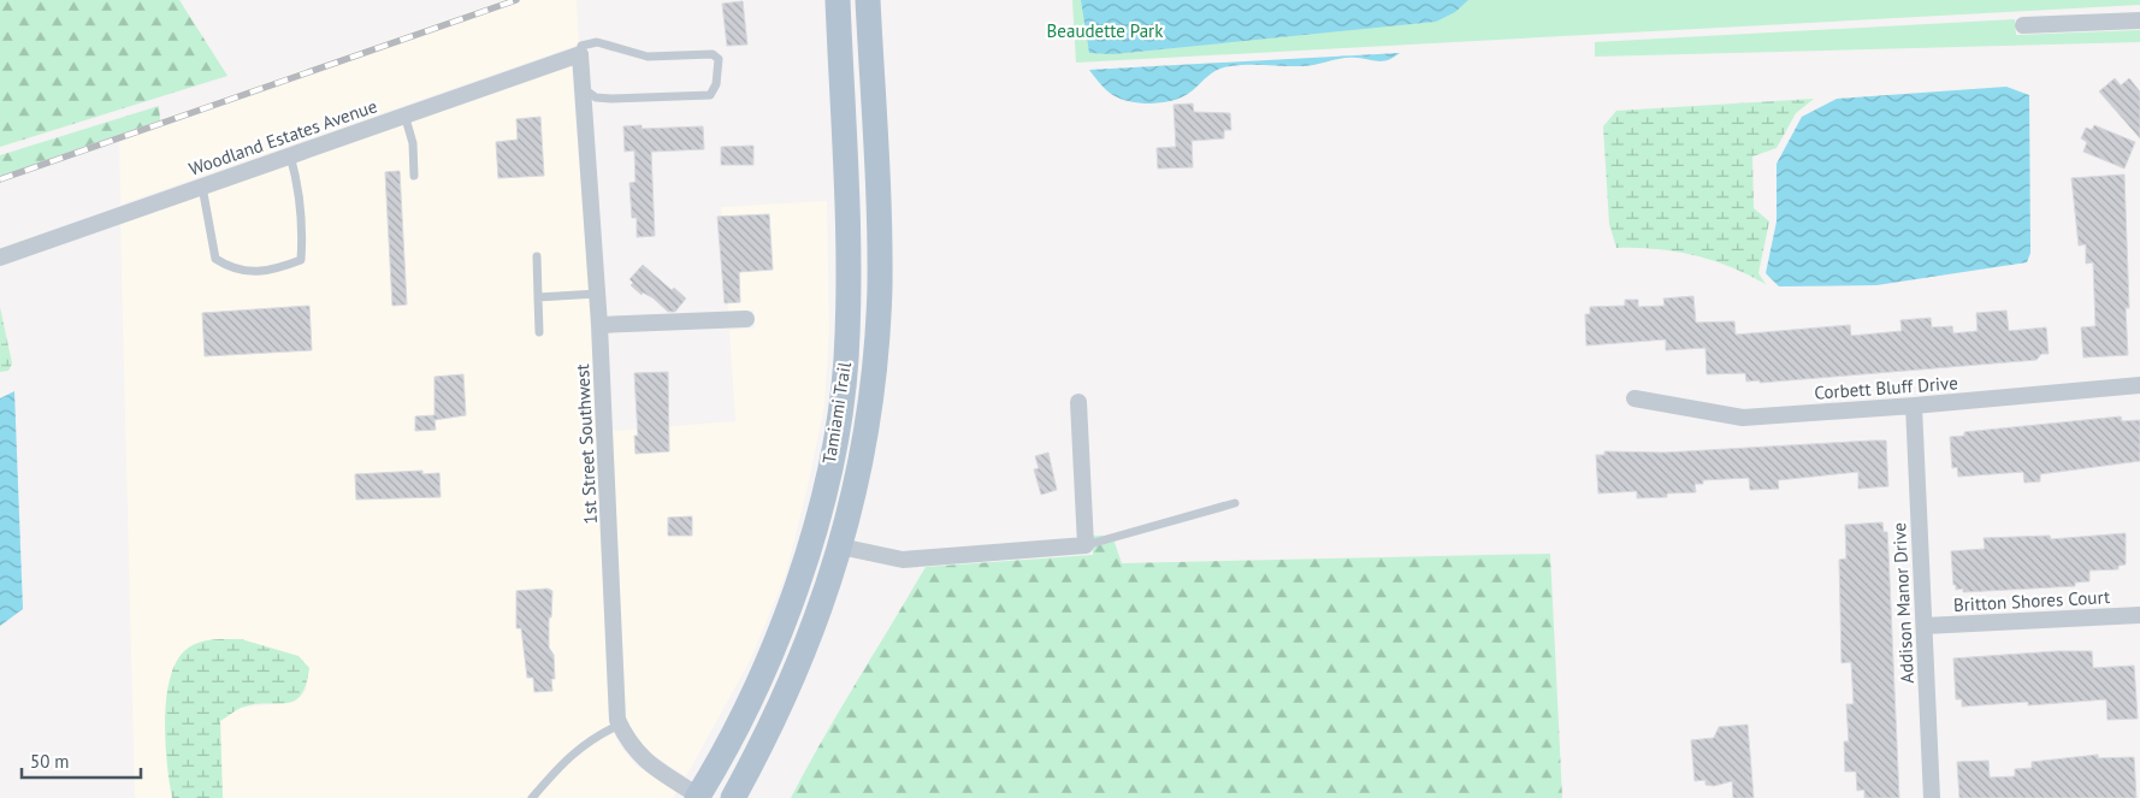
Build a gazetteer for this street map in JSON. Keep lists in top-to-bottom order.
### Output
{
  "streets": {
    "main road": ["Tamiami Trail"],
    "street": [
      "Woodland Estates Avenue",
      "Corbett Bluff Drive",
      "1st Street Southwest",
      "Britton Shores Court",
      "Addison Manor Drive"
    ]
  },
  "crossings": [
    ["Woodland Estates Avenue", "1st Street Southwest"],
    ["Corbett Bluff Drive", "Addison Manor Drive"],
    ["Tamiami Trail", "1st Street Southwest"],
    ["Britton Shores Court", "Addison Manor Drive"]
  ],
  "parks": ["Beaudette Park"],
  "scale_bar": "50 m"
}
